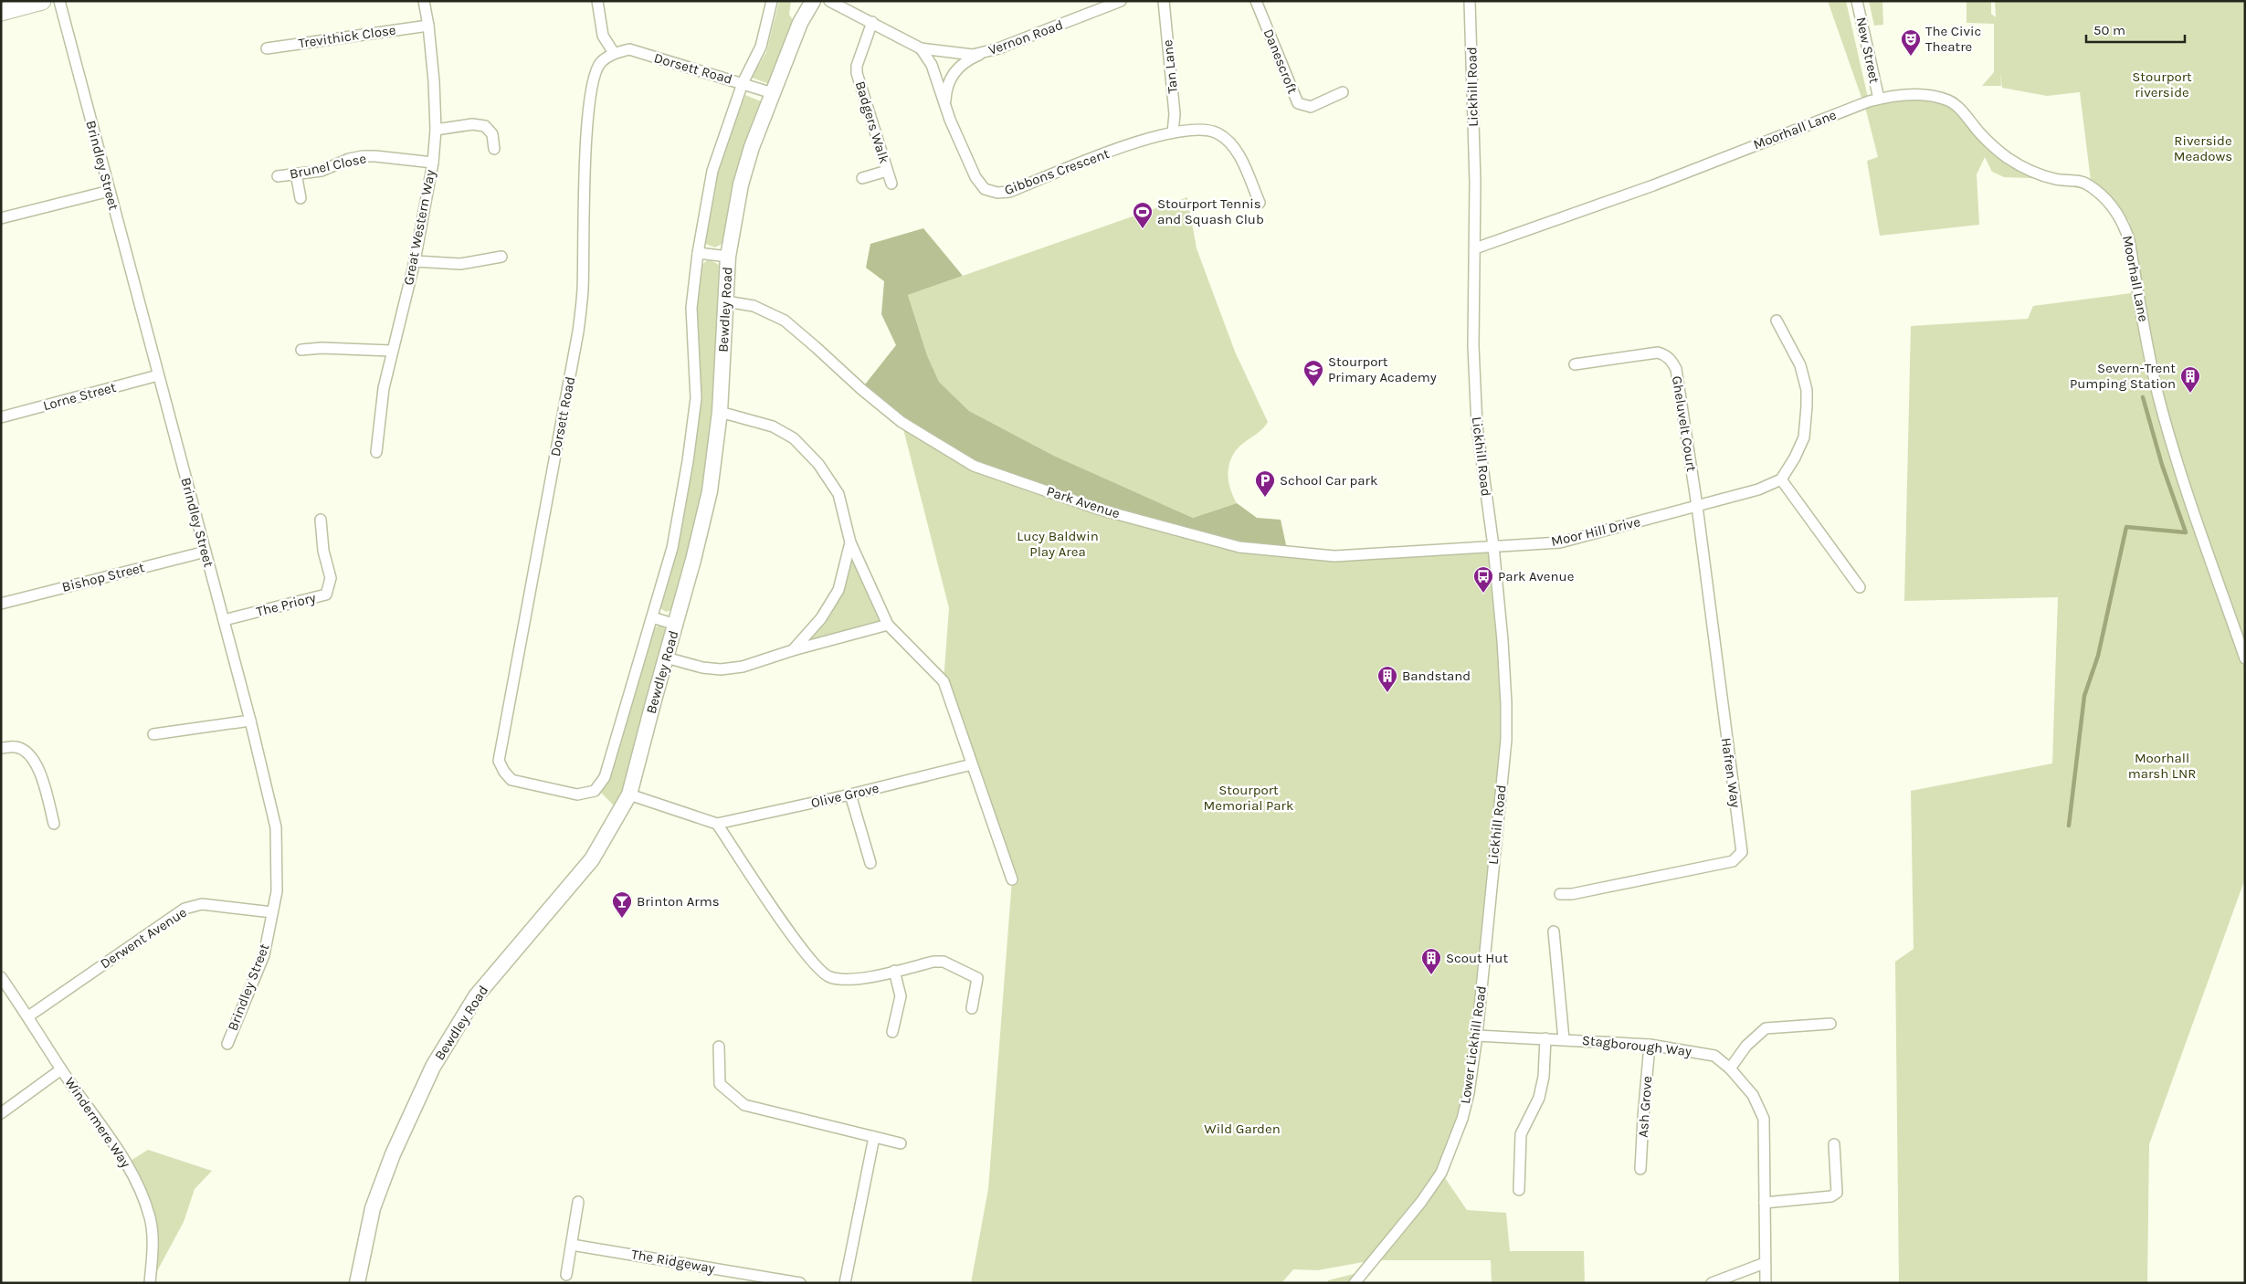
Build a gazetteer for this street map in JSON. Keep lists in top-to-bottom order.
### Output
{
  "streets": {
    "main road": ["Bewdley Road"],
    "street": [
      "Trevithick Close",
      "Vernon Road",
      "New Street",
      "Danescroft",
      "Tan Lane",
      "Dorsett Road",
      "Lickhill Road",
      "Badgers Walk",
      "Moorhall Lane",
      "Brindley Street",
      "Brunel Close",
      "Gibbons Crescent",
      "Great Western Way",
      "Lorne Street",
      "Gheluvelt Court",
      "Park Avenue",
      "Moor Hill Drive",
      "Bishop Street",
      "The Priory",
      "Hafren Way",
      "Olive Grove",
      "Derwent Avenue",
      "Lower Lickhill Road",
      "Stagborough Way",
      "Ash Grove",
      "Windermere Way",
      "The Ridgeway"
    ]
  },
  "crossings": [
    ["Trevithick Close", "Great Western Way"],
    ["Vernon Road", "Badgers Walk"],
    ["Vernon Road", "Gibbons Crescent"],
    ["New Street", "Moorhall Lane"],
    ["Tan Lane", "Gibbons Crescent"],
    ["Dorsett Road", "Bewdley Road"],
    ["Lickhill Road", "Moorhall Lane"],
    ["Lickhill Road", "Park Avenue"],
    ["Lickhill Road", "Moor Hill Drive"],
    ["Lickhill Road", "Lower Lickhill Road"],
    ["Brindley Street", "Lorne Street"],
    ["Brindley Street", "Bishop Street"],
    ["Brindley Street", "The Priory"],
    ["Brindley Street", "Derwent Avenue"],
    ["Brunel Close", "Great Western Way"],
    ["Bewdley Road", "Park Avenue"],
    ["Gheluvelt Court", "Moor Hill Drive"],
    ["Gheluvelt Court", "Hafren Way"],
    ["Park Avenue", "Moor Hill Drive"],
    ["Moor Hill Drive", "Hafren Way"],
    ["Derwent Avenue", "Windermere Way"],
    ["Lower Lickhill Road", "Stagborough Way"],
    ["Stagborough Way", "Ash Grove"]
  ],
  "parks": [
    "Stourport riverside",
    "Riverside Meadows",
    "Lucy Baldwin Play Area",
    "Moorhall marsh LNR",
    "Stourport Memorial Park",
    "Wild Garden"
  ],
  "places": {
    "theatre": ["The Civic Theatre"],
    "sports": ["Stourport Tennis and Squash Club"],
    "school or university": ["Stourport Primary Academy"],
    "building": ["Severn-Trent Pumping Station", "Bandstand", "Scout Hut"],
    "parking": ["School Car park"],
    "bus stop": ["Park Avenue"],
    "bar": ["Brinton Arms"]
  },
  "scale_bar": "50 m"
}
